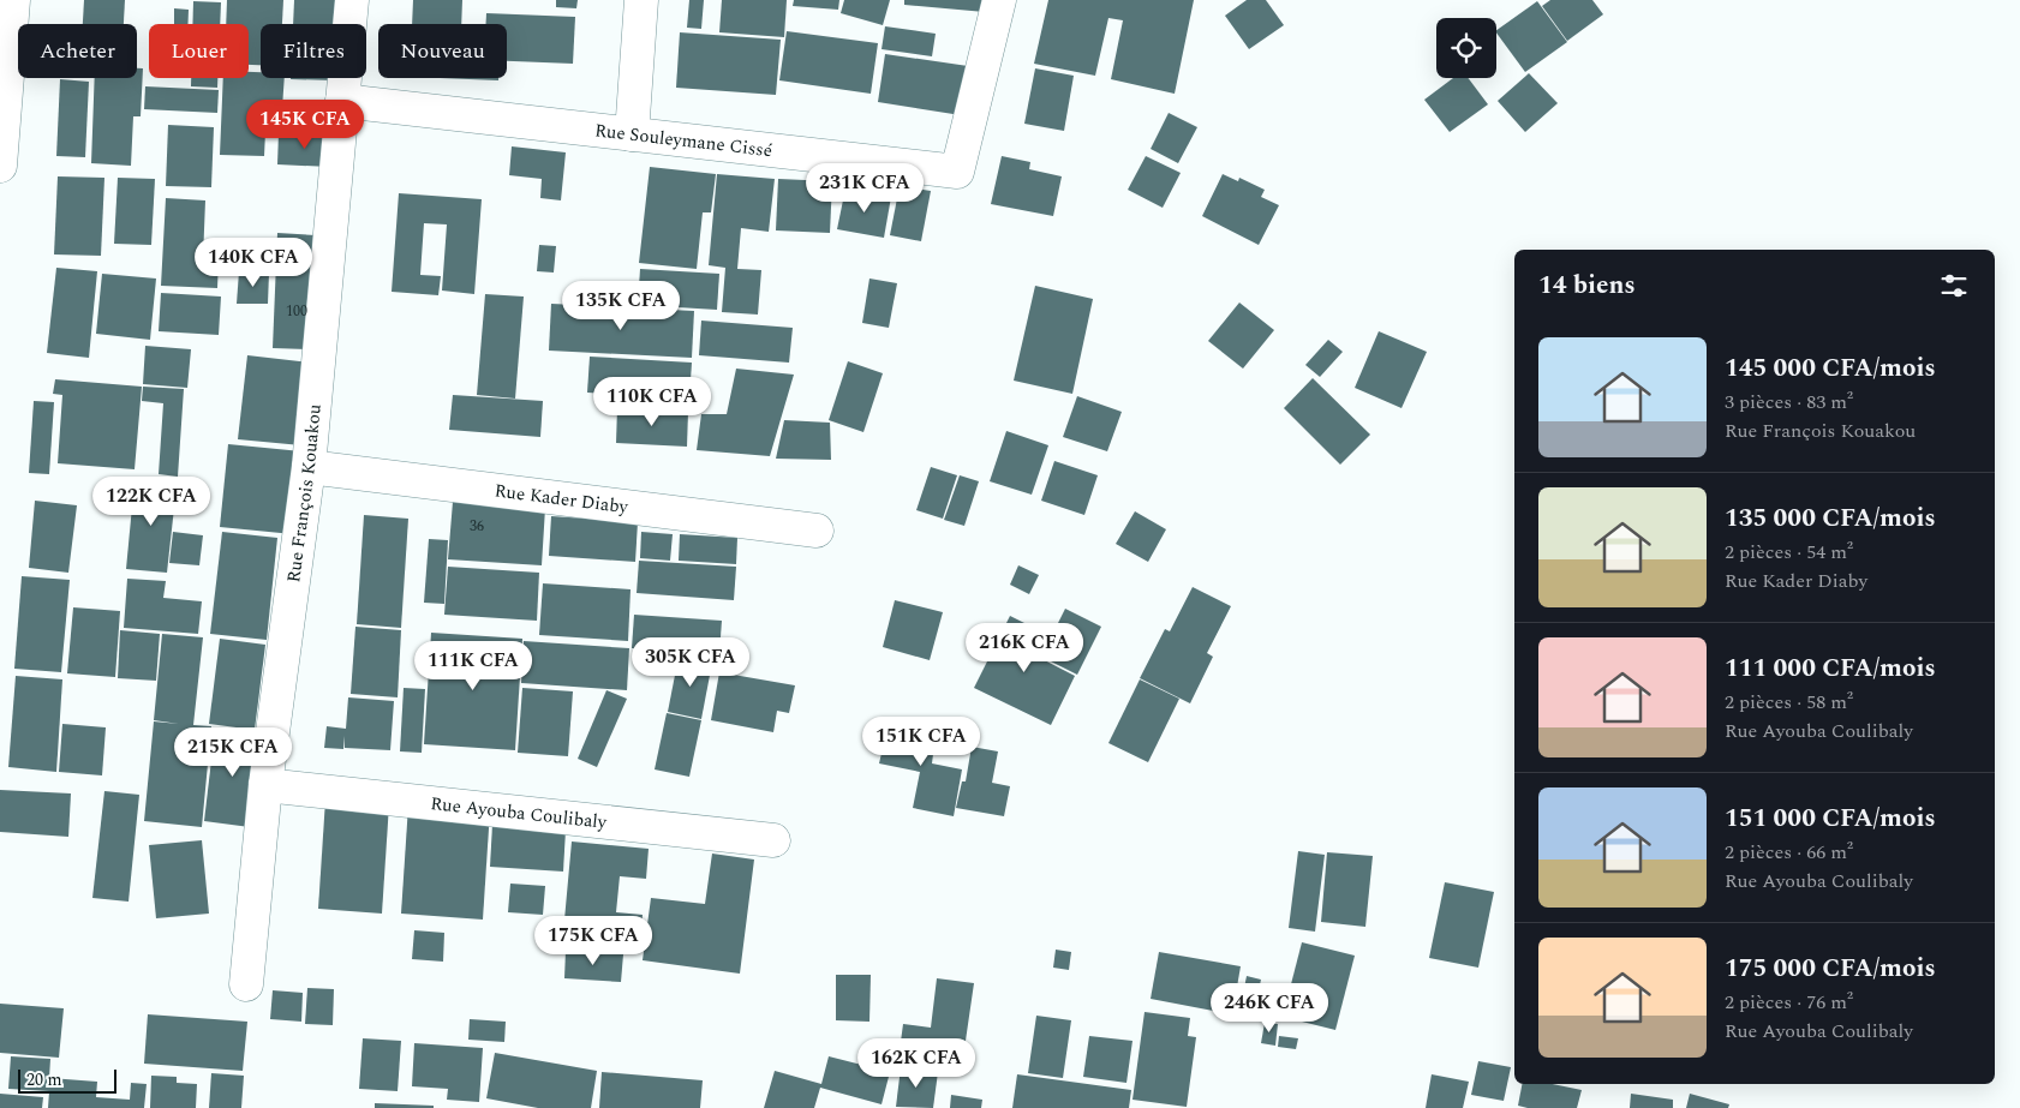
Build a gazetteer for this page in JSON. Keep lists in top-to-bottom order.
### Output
{
  "streets": {
    "street": [
      "Rue Souleymane Cissé",
      "Rue François Kouakou",
      "Rue Kader Diaby",
      "Rue Ayouba Coulibaly"
    ]
  },
  "crossings": [
    ["Rue Souleymane Cissé", "Rue François Kouakou"],
    ["Rue François Kouakou", "Rue Kader Diaby"],
    ["Rue François Kouakou", "Rue Ayouba Coulibaly"]
  ],
  "house_numbers": ["100", "36"],
  "scale_bar": "20 m",
  "page": {
    "chip": [
      "Acheter",
      "Louer",
      "Filtres",
      "Nouveau"
    ],
    "price": [
      "145K CFA",
      "231K CFA",
      "140K CFA",
      "135K CFA",
      "110K CFA",
      "122K CFA",
      "216K CFA",
      "305K CFA",
      "111K CFA",
      "151K CFA",
      "215K CFA",
      "175K CFA",
      "246K CFA",
      "162K CFA"
    ],
    "heading": "14 biens",
    "list": [
      {
        "name": "145 000 CFA/mois",
        "note": "3 pièces · 83 m² · Rue François Kouakou"
      },
      {
        "name": "135 000 CFA/mois",
        "note": "2 pièces · 54 m² · Rue Kader Diaby"
      },
      {
        "name": "111 000 CFA/mois",
        "note": "2 pièces · 58 m² · Rue Ayouba Coulibaly"
      },
      {
        "name": "151 000 CFA/mois",
        "note": "2 pièces · 66 m² · Rue Ayouba Coulibaly"
      },
      {
        "name": "175 000 CFA/mois",
        "note": "2 pièces · 76 m² · Rue Ayouba Coulibaly"
      }
    ],
    "scale": "20 m"
  }
}
